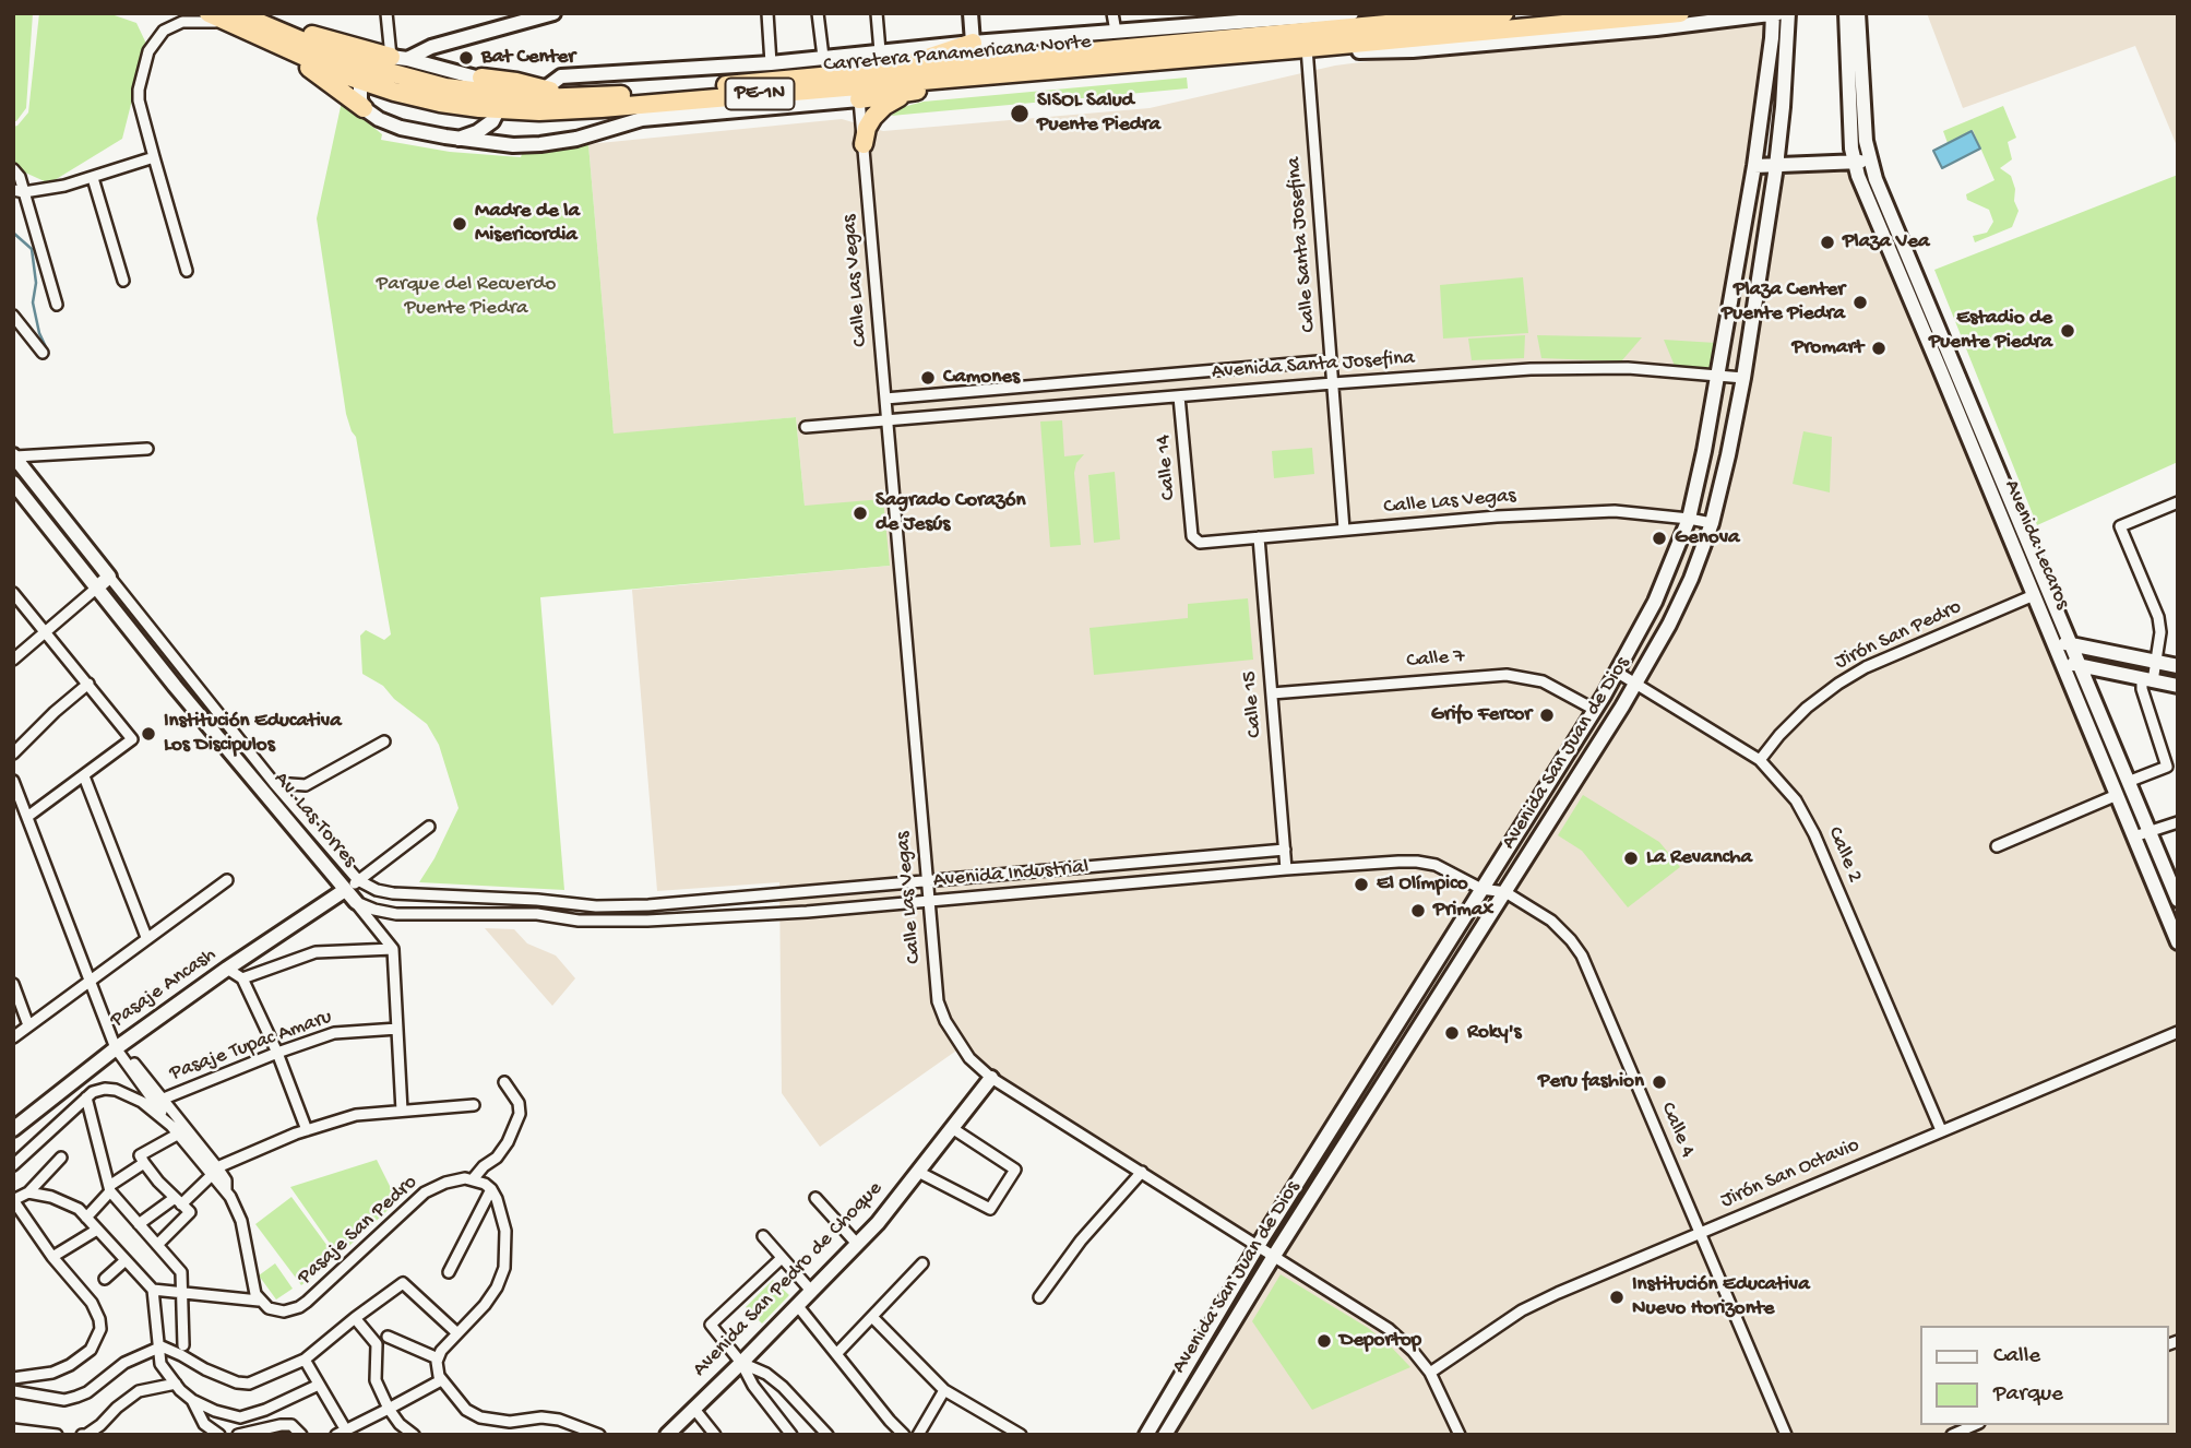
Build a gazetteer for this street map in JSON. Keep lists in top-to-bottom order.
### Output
{
  "streets": {
    "highway": ["Carretera Panamericana Norte", "PE-1N"],
    "main road": [
      "Avenida Lecaros",
      "Avenida San Juan de Dios",
      "Av. Las Torres",
      "Pasaje Ancash",
      "Avenida San Pedro de Choque"
    ],
    "street": [
      "Calle Santa Josefina",
      "Calle Las Vegas",
      "Avenida Santa Josefina",
      "Calle 14",
      "Jirón San Pedro",
      "Calle 7",
      "Calle 15",
      "Calle 2",
      "Avenida Industrial",
      "Pasaje Tupac Amaru",
      "Calle 4",
      "Jirón San Octavio",
      "Pasaje San Pedro"
    ]
  },
  "crossings": [
    ["Carretera Panamericana Norte", "Calle Santa Josefina"],
    ["Calle Santa Josefina", "Calle Las Vegas"],
    ["Calle Santa Josefina", "Avenida Santa Josefina"],
    ["Calle Las Vegas", "Avenida Santa Josefina"],
    ["Calle Las Vegas", "Calle 14"],
    ["Calle Las Vegas", "Calle 15"],
    ["Calle Las Vegas", "Avenida San Juan de Dios"],
    ["Calle Las Vegas", "Avenida Industrial"],
    ["Calle Las Vegas", "Jirón San Octavio"],
    ["Calle Las Vegas", "Avenida San Pedro de Choque"],
    ["Avenida Santa Josefina", "Calle 14"],
    ["Avenida Santa Josefina", "Avenida San Juan de Dios"],
    ["Avenida Lecaros", "Jirón San Pedro"],
    ["Jirón San Pedro", "Calle 2"],
    ["Calle 7", "Calle 15"],
    ["Calle 7", "Avenida San Juan de Dios"],
    ["Calle 15", "Avenida Industrial"],
    ["Avenida San Juan de Dios", "Calle 2"],
    ["Avenida San Juan de Dios", "Avenida Industrial"],
    ["Avenida San Juan de Dios", "Calle 4"],
    ["Av. Las Torres", "Avenida Industrial"],
    ["Av. Las Torres", "Pasaje Ancash"],
    ["Calle 2", "Jirón San Octavio"],
    ["Avenida Industrial", "Calle 4"],
    ["Calle 4", "Jirón San Octavio"]
  ],
  "parks": ["Parque del Recuerdo Puente Piedra"],
  "places": [
    "Bat Center",
    "SISOL Salud Puente Piedra",
    "Madre de la Misericordia",
    "Plaza Vea",
    "Plaza Center Puente Piedra",
    "Estadio de Puente Piedra",
    "Promart",
    "Camones",
    "Sagrado Corazón de Jesús",
    "Genova",
    "Grifo Fercor",
    "Institución Educativa Los Discipulos",
    "La Revancha",
    "El Olímpico",
    "Primax",
    "Roky's",
    "Peru fashion",
    "Institución Educativa Nuevo Horizonte",
    "Deportop"
  ],
  "legend": ["Calle", "Parque"]
}
